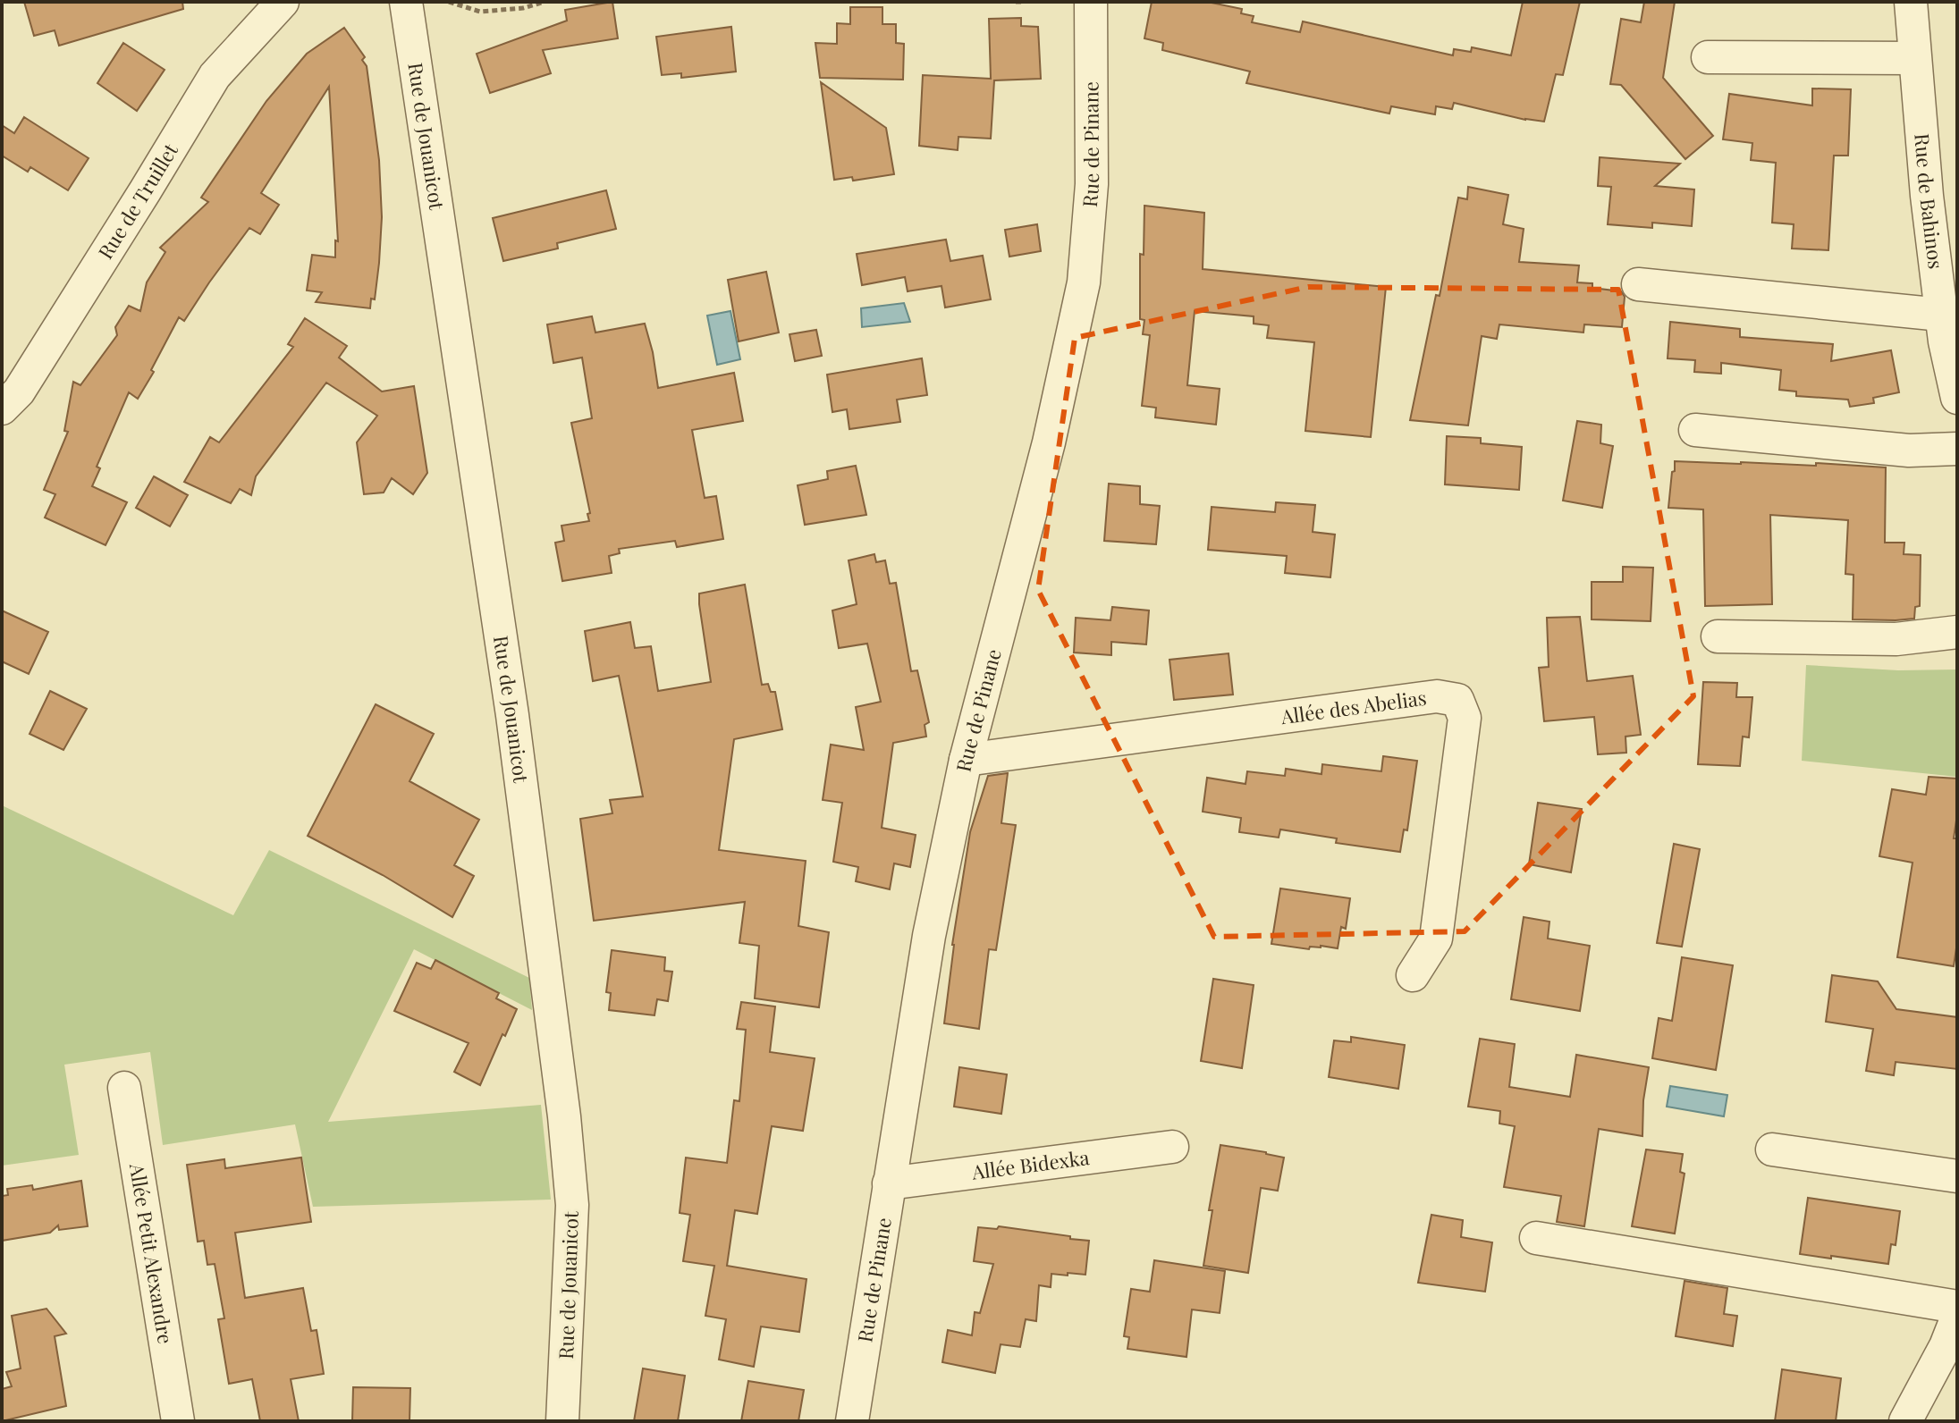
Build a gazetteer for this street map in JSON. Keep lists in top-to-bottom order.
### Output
{
  "streets": {
    "street": [
      "Rue de Jouanicot",
      "Rue de Pinane",
      "Rue de Bahinos",
      "Rue de Truillet",
      "Allée des Abelias",
      "Allée Bidexka",
      "Allée Petit Alexandre"
    ]
  },
  "crossings": [
    ["Rue de Pinane", "Allée des Abelias"],
    ["Rue de Pinane", "Allée Bidexka"]
  ]
}
